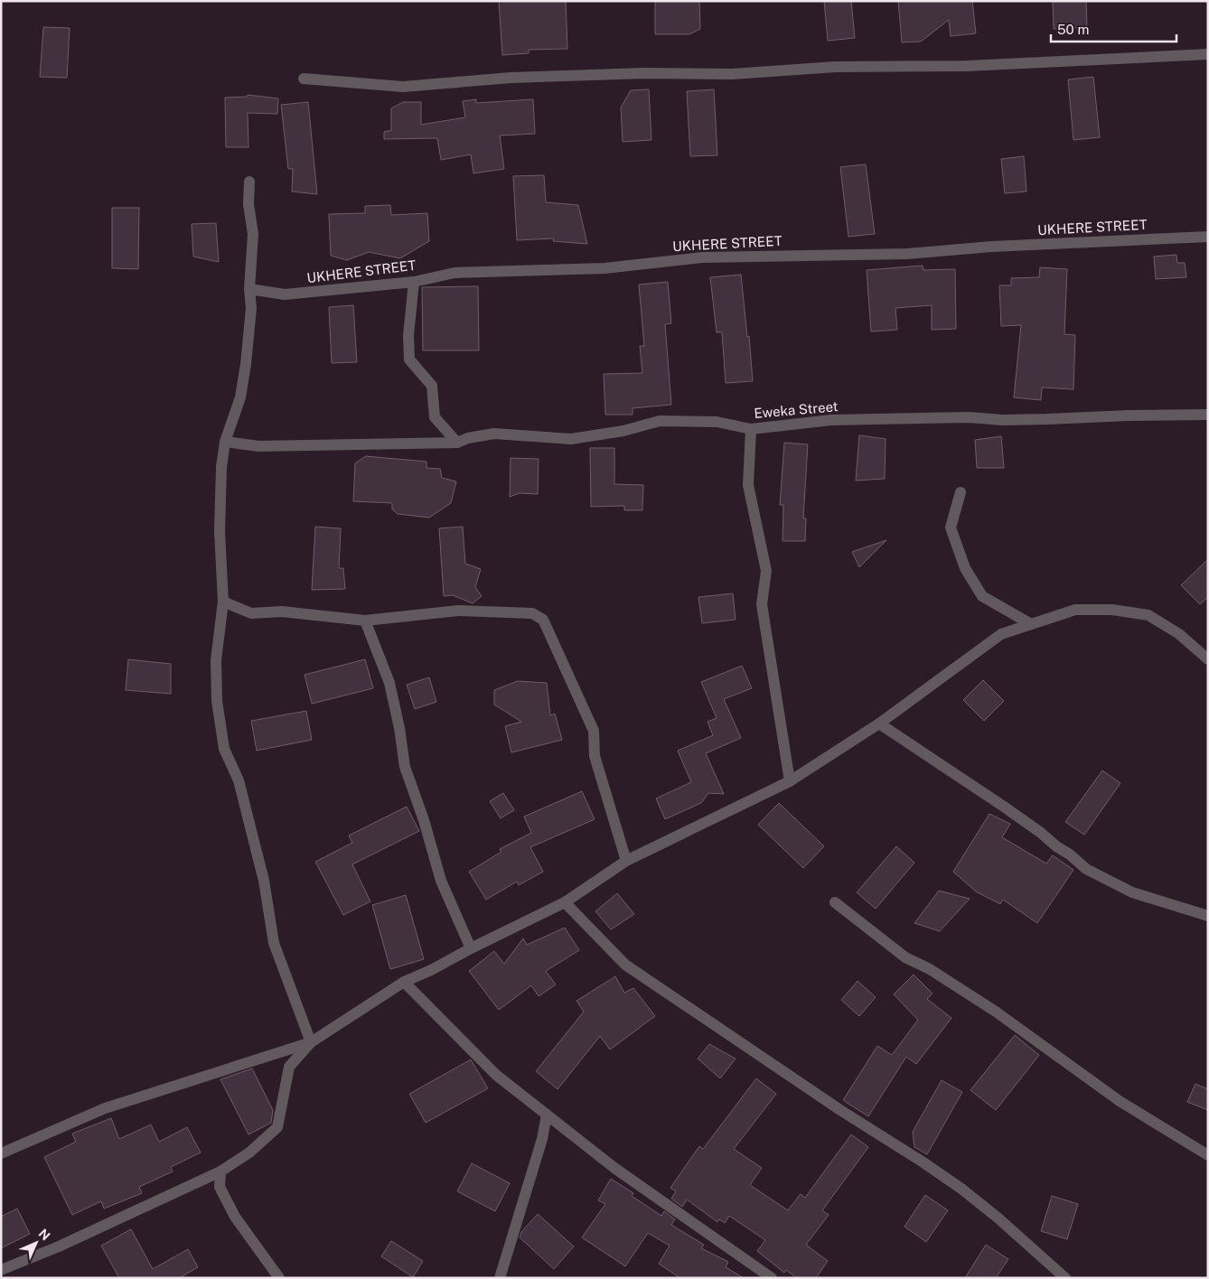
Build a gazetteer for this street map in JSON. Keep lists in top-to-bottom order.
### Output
{
  "streets": {
    "street": ["UKHERE STREET", "Eweka Street"]
  },
  "scale_bar": "50 m",
  "north": "top right"
}
